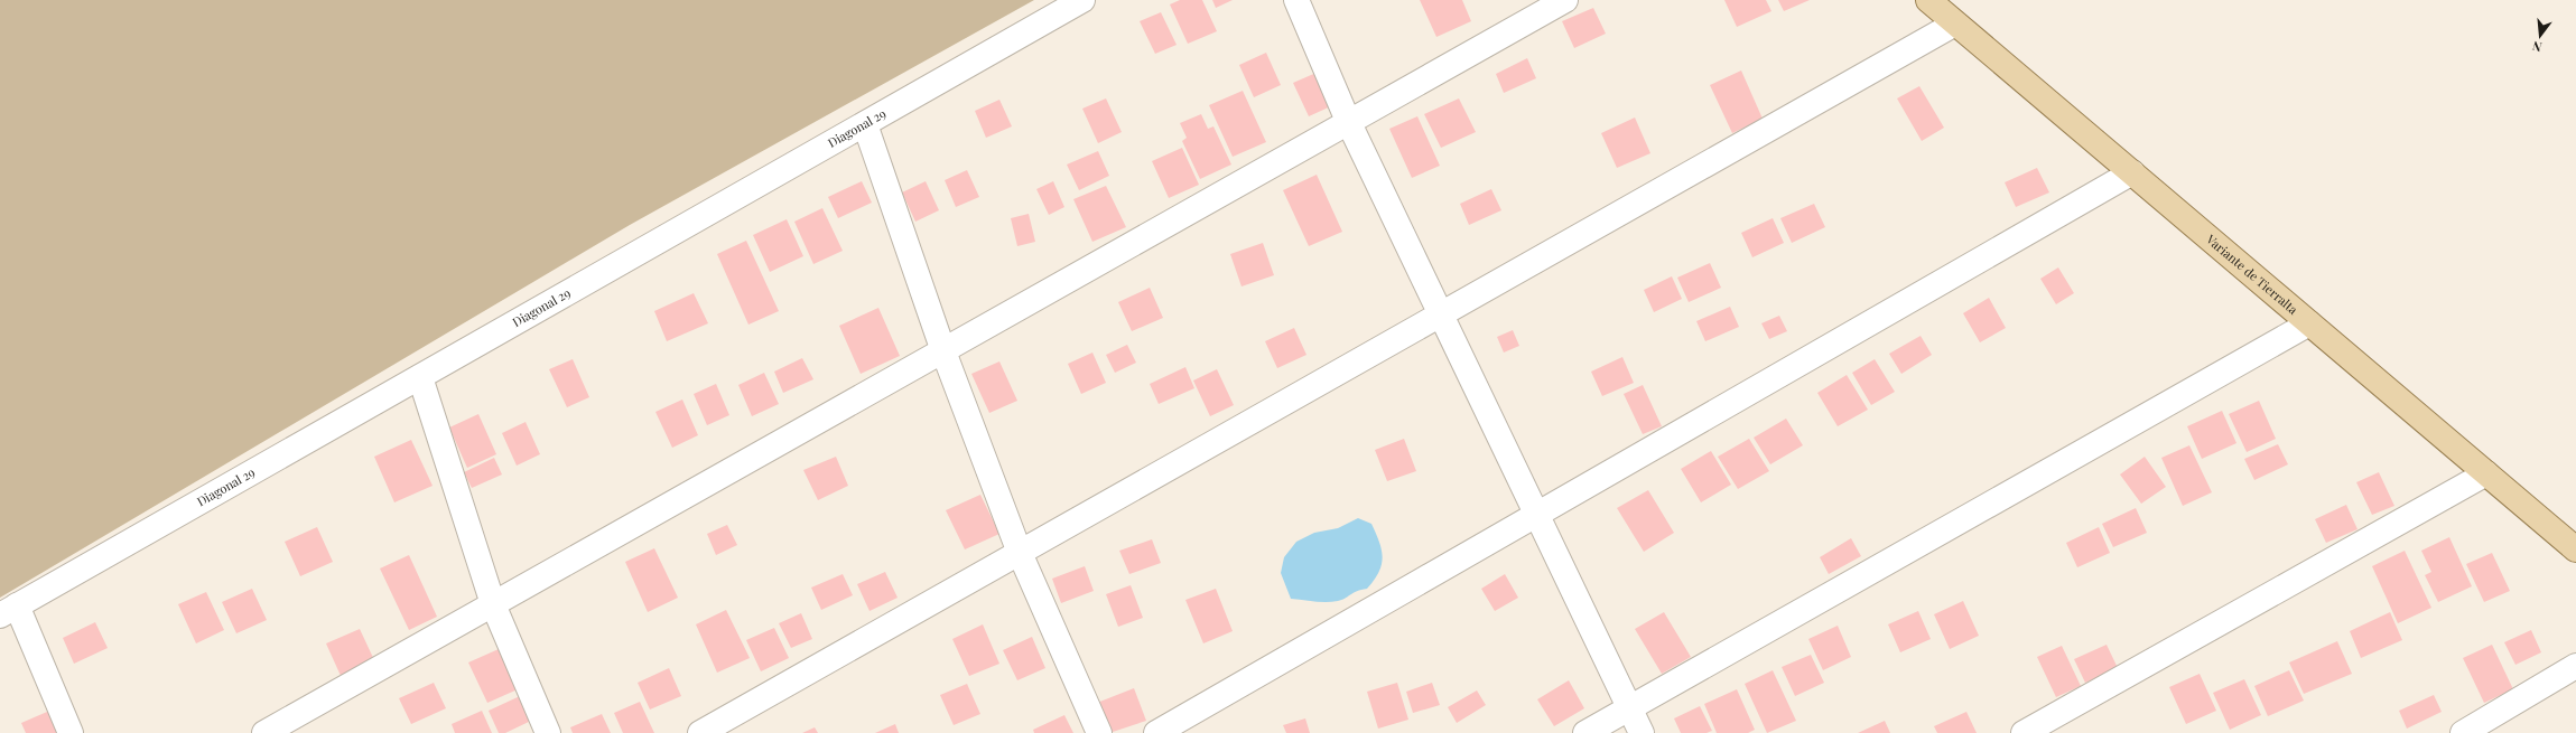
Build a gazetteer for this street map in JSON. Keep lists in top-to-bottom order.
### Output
{
  "streets": {
    "main road": ["Variante de Tierralta"],
    "street": ["Diagonal 29"]
  },
  "north": "bottom"
}
